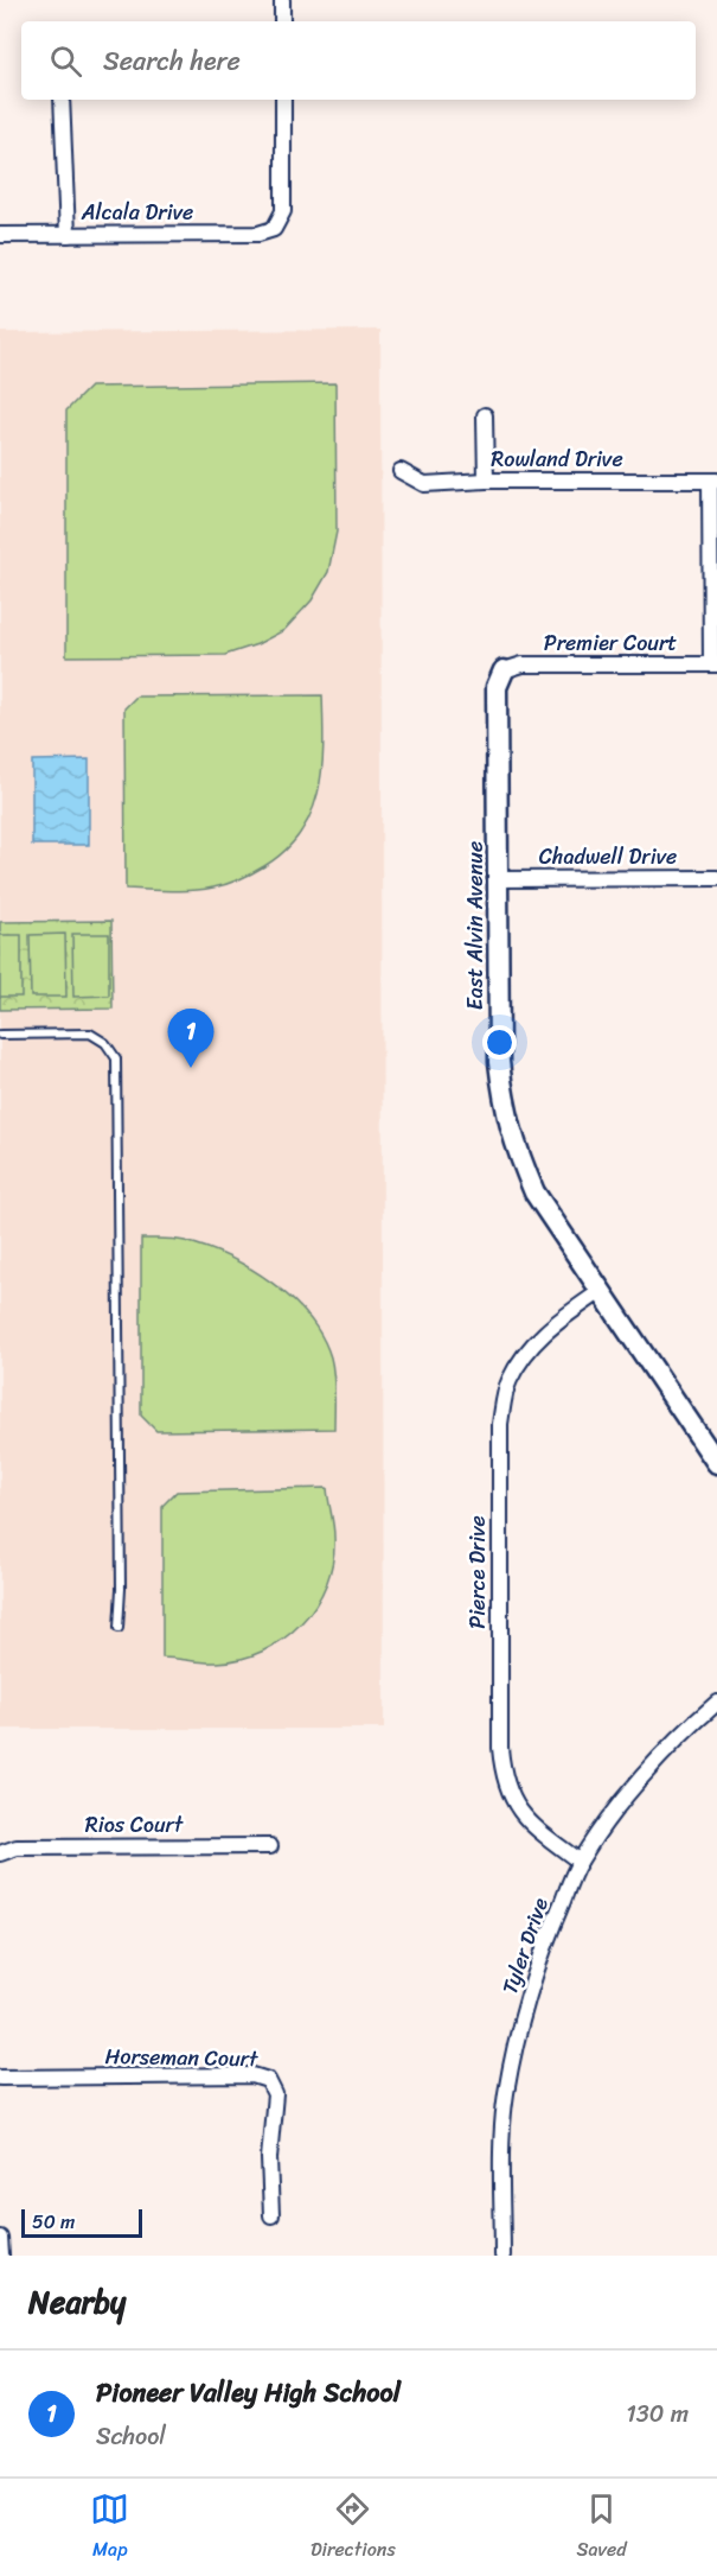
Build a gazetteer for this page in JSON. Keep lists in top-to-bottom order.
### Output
{
  "streets": {
    "street": [
      "Alcala Drive",
      "Rowland Drive",
      "Premier Court",
      "Chadwell Drive",
      "East Alvin Avenue",
      "Pierce Drive",
      "Rios Court",
      "Tyler Drive",
      "Horseman Court"
    ]
  },
  "crossings": [
    ["Premier Court", "East Alvin Avenue"],
    ["Chadwell Drive", "East Alvin Avenue"],
    ["East Alvin Avenue", "Pierce Drive"],
    ["Pierce Drive", "Tyler Drive"]
  ],
  "scale_bar": "50 m",
  "page": {
    "search": "Search here",
    "pins": "1",
    "scale": "50 m",
    "heading": "Nearby",
    "list": [
      {
        "mark": "1",
        "name": "Pioneer Valley High School",
        "note": "School",
        "value": "130 m"
      }
    ],
    "nav": ["Map", "Directions", "Saved"]
  }
}
